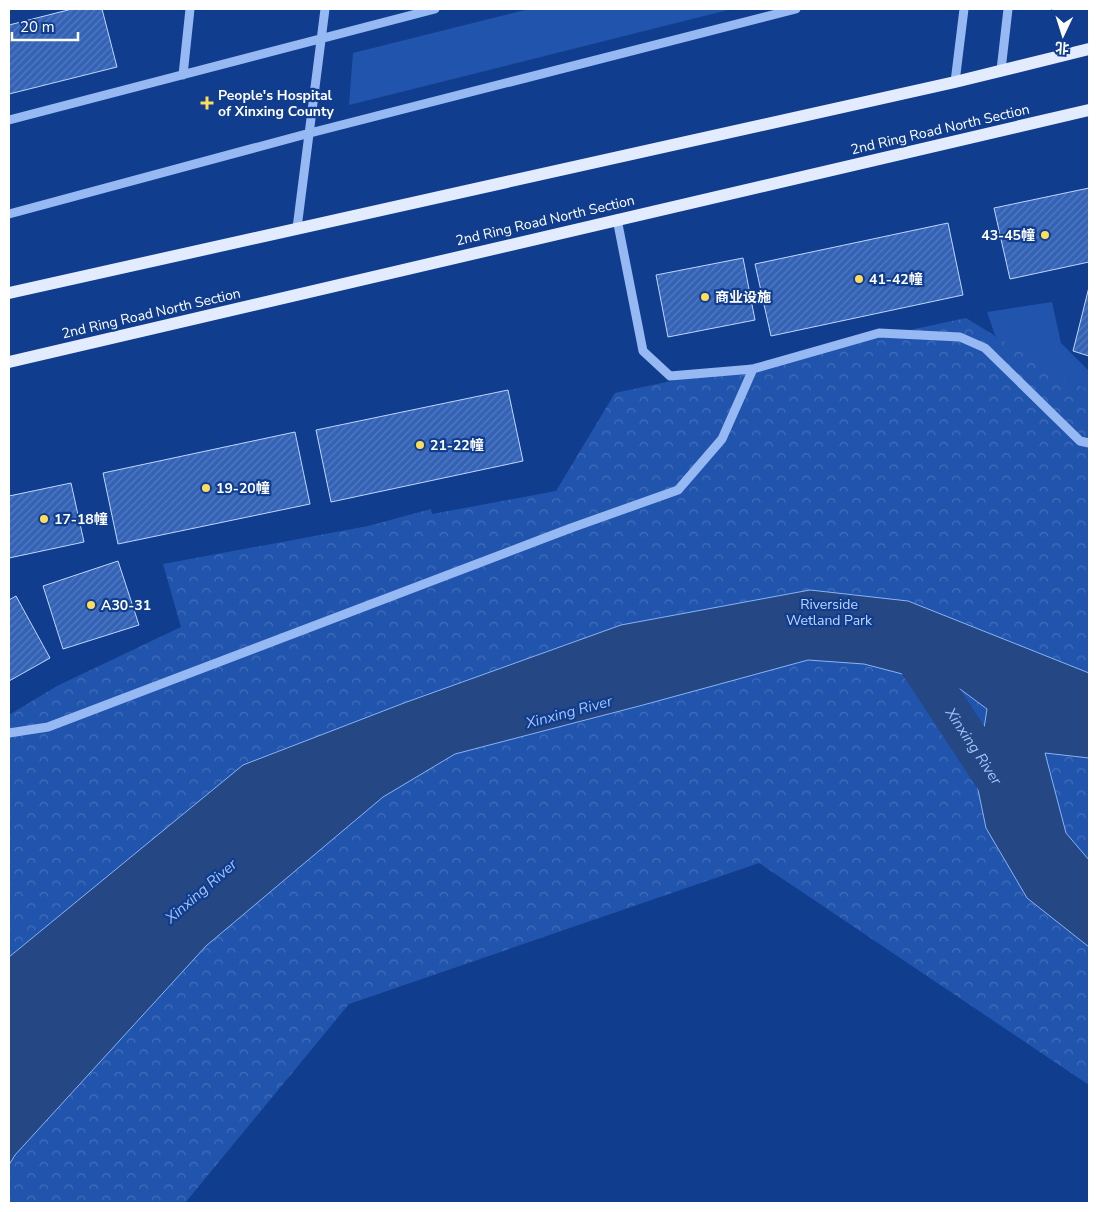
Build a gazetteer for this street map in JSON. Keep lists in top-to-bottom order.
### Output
{
  "streets": {
    "main road": ["2nd Ring Road North Section"]
  },
  "water": ["Xinxing River"],
  "parks": ["Riverside Wetland Park"],
  "places": {
    "health": ["People's Hospital of Xinxing County"],
    "other": [
      "43-45幢",
      "41-42幢",
      "商业设施",
      "21-22幢",
      "19-20幢",
      "17-18幢",
      "A30-31"
    ]
  },
  "scale_bar": "20 m",
  "north": "bottom"
}
